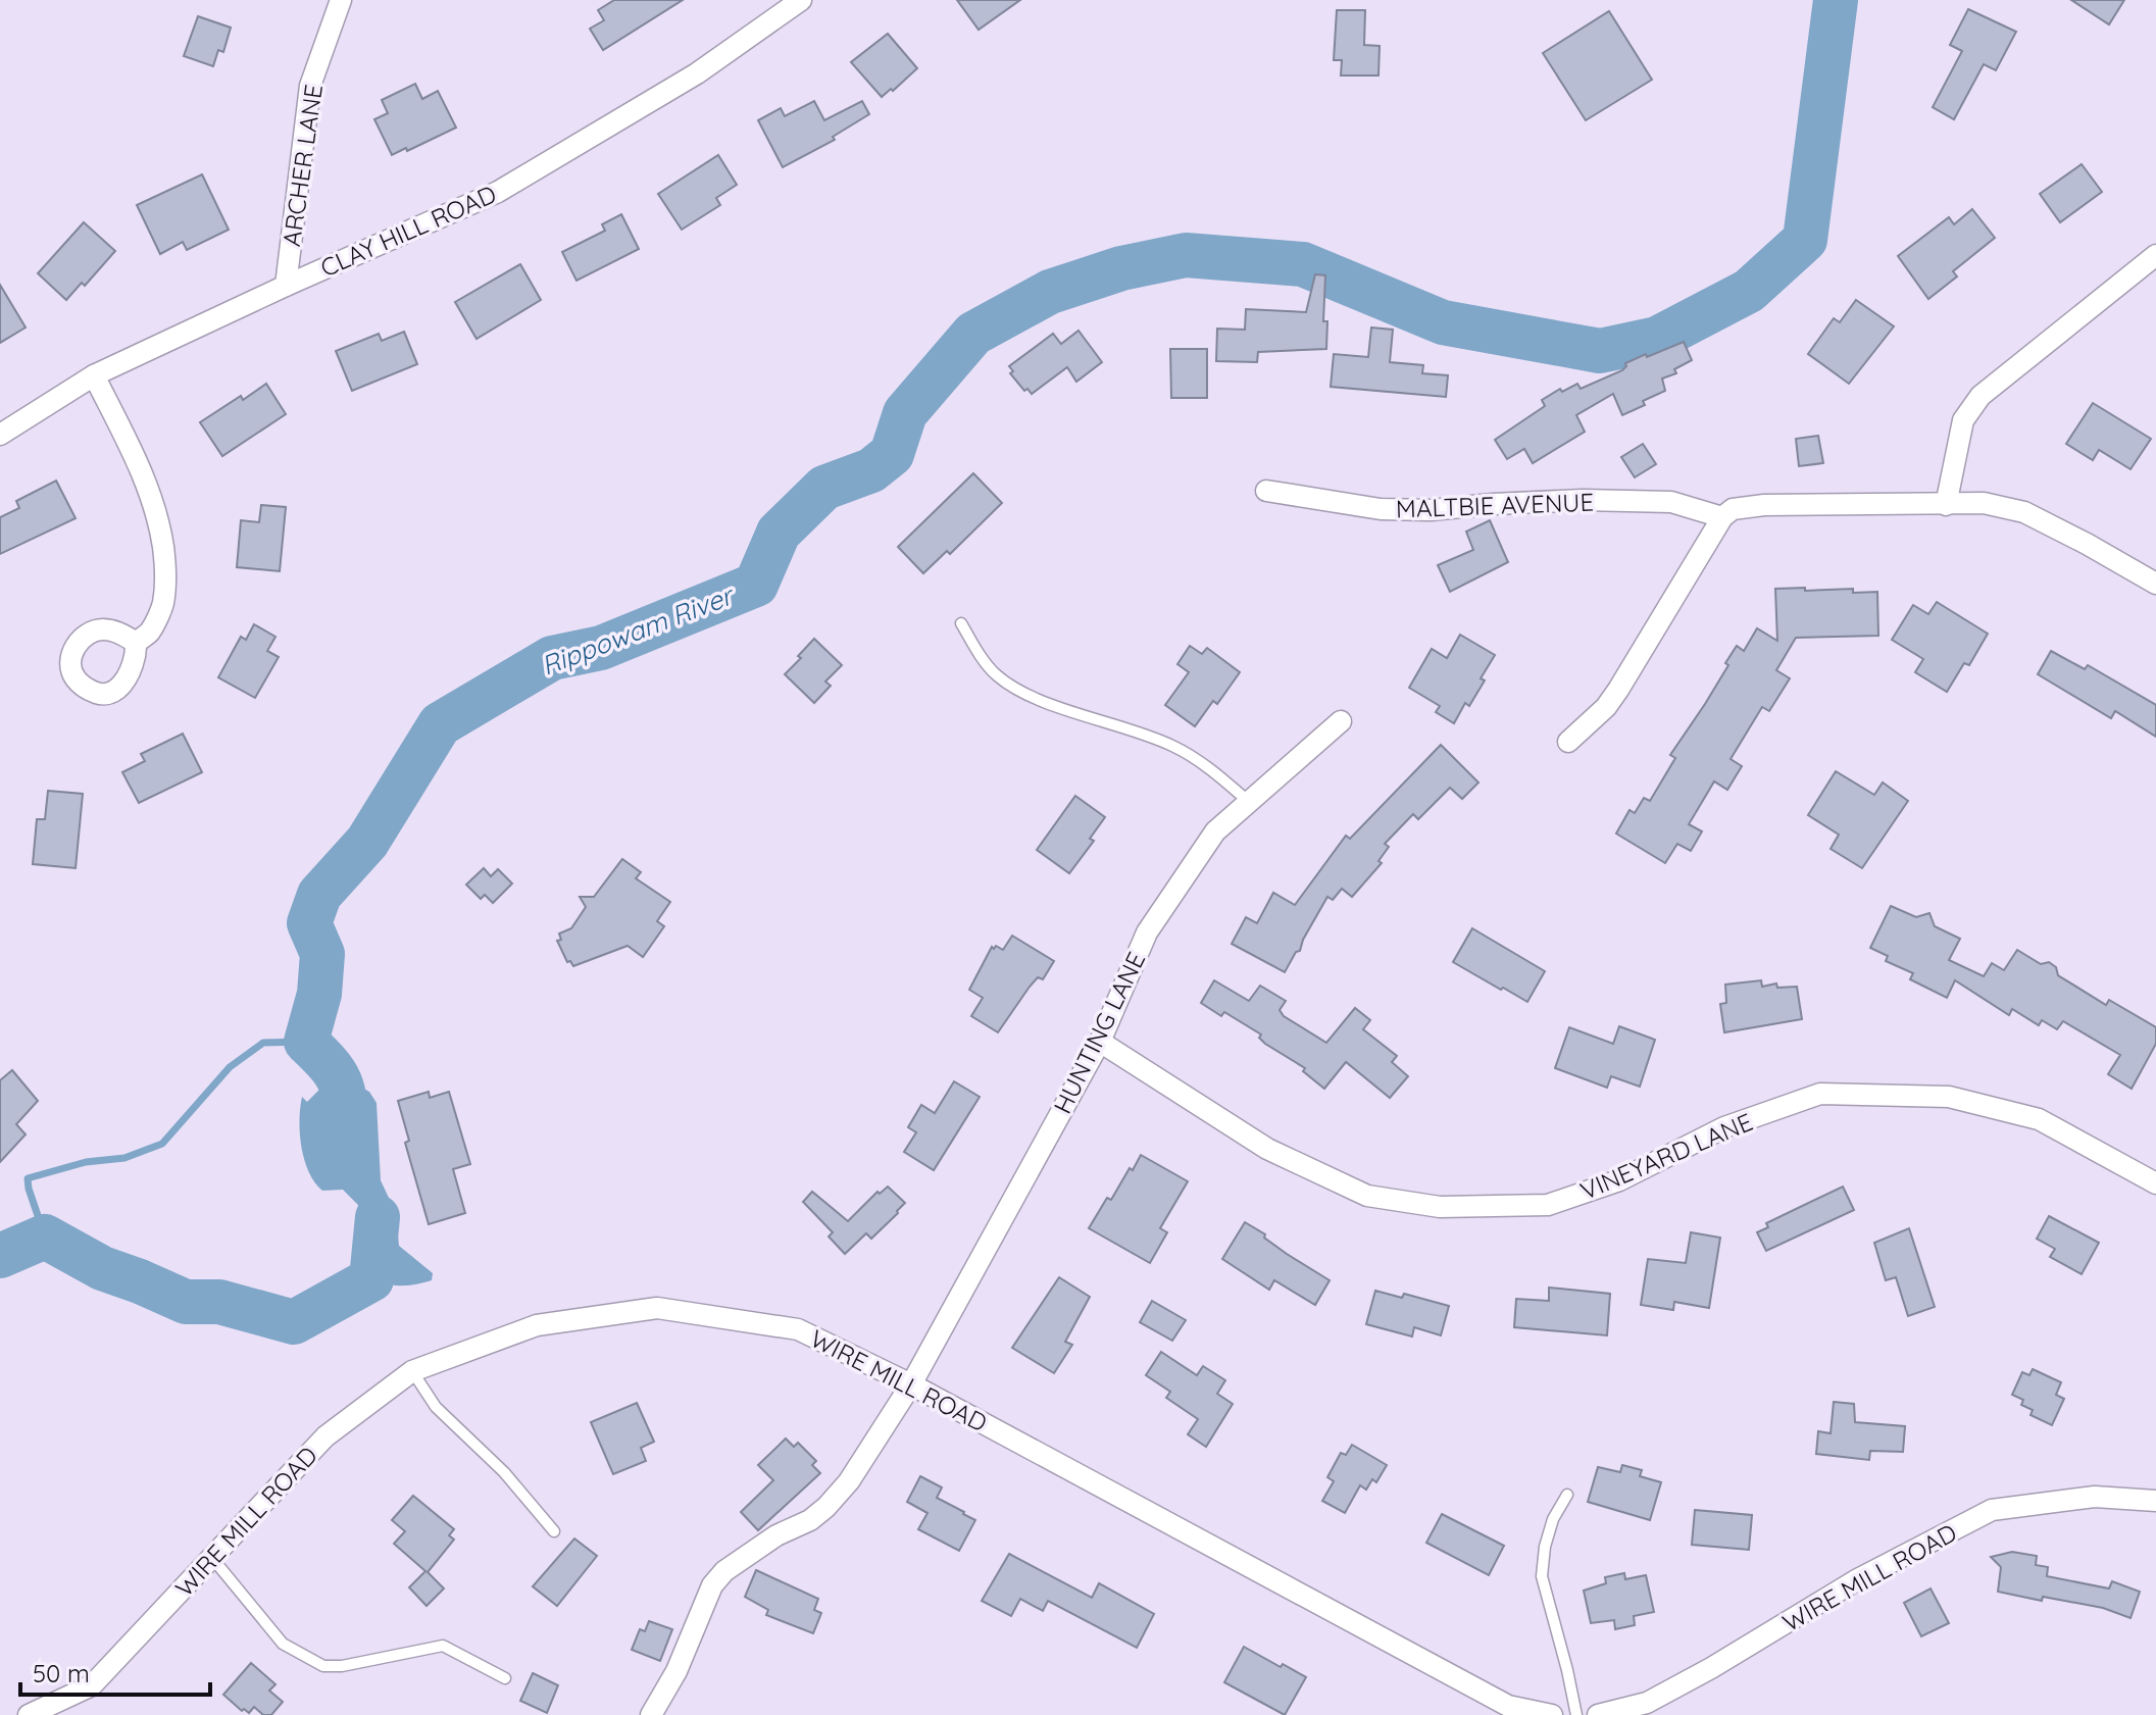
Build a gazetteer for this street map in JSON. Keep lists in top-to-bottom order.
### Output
{
  "streets": {
    "street": [
      "ARCHER LANE",
      "CLAY HILL ROAD",
      "MALTBIE AVENUE",
      "HUNTING LANE",
      "VINEYARD LANE",
      "WIRE MILL ROAD"
    ]
  },
  "crossings": [
    ["ARCHER LANE", "CLAY HILL ROAD"],
    ["HUNTING LANE", "VINEYARD LANE"],
    ["HUNTING LANE", "WIRE MILL ROAD"]
  ],
  "water": ["Rippowam River"],
  "scale_bar": "50 m"
}
